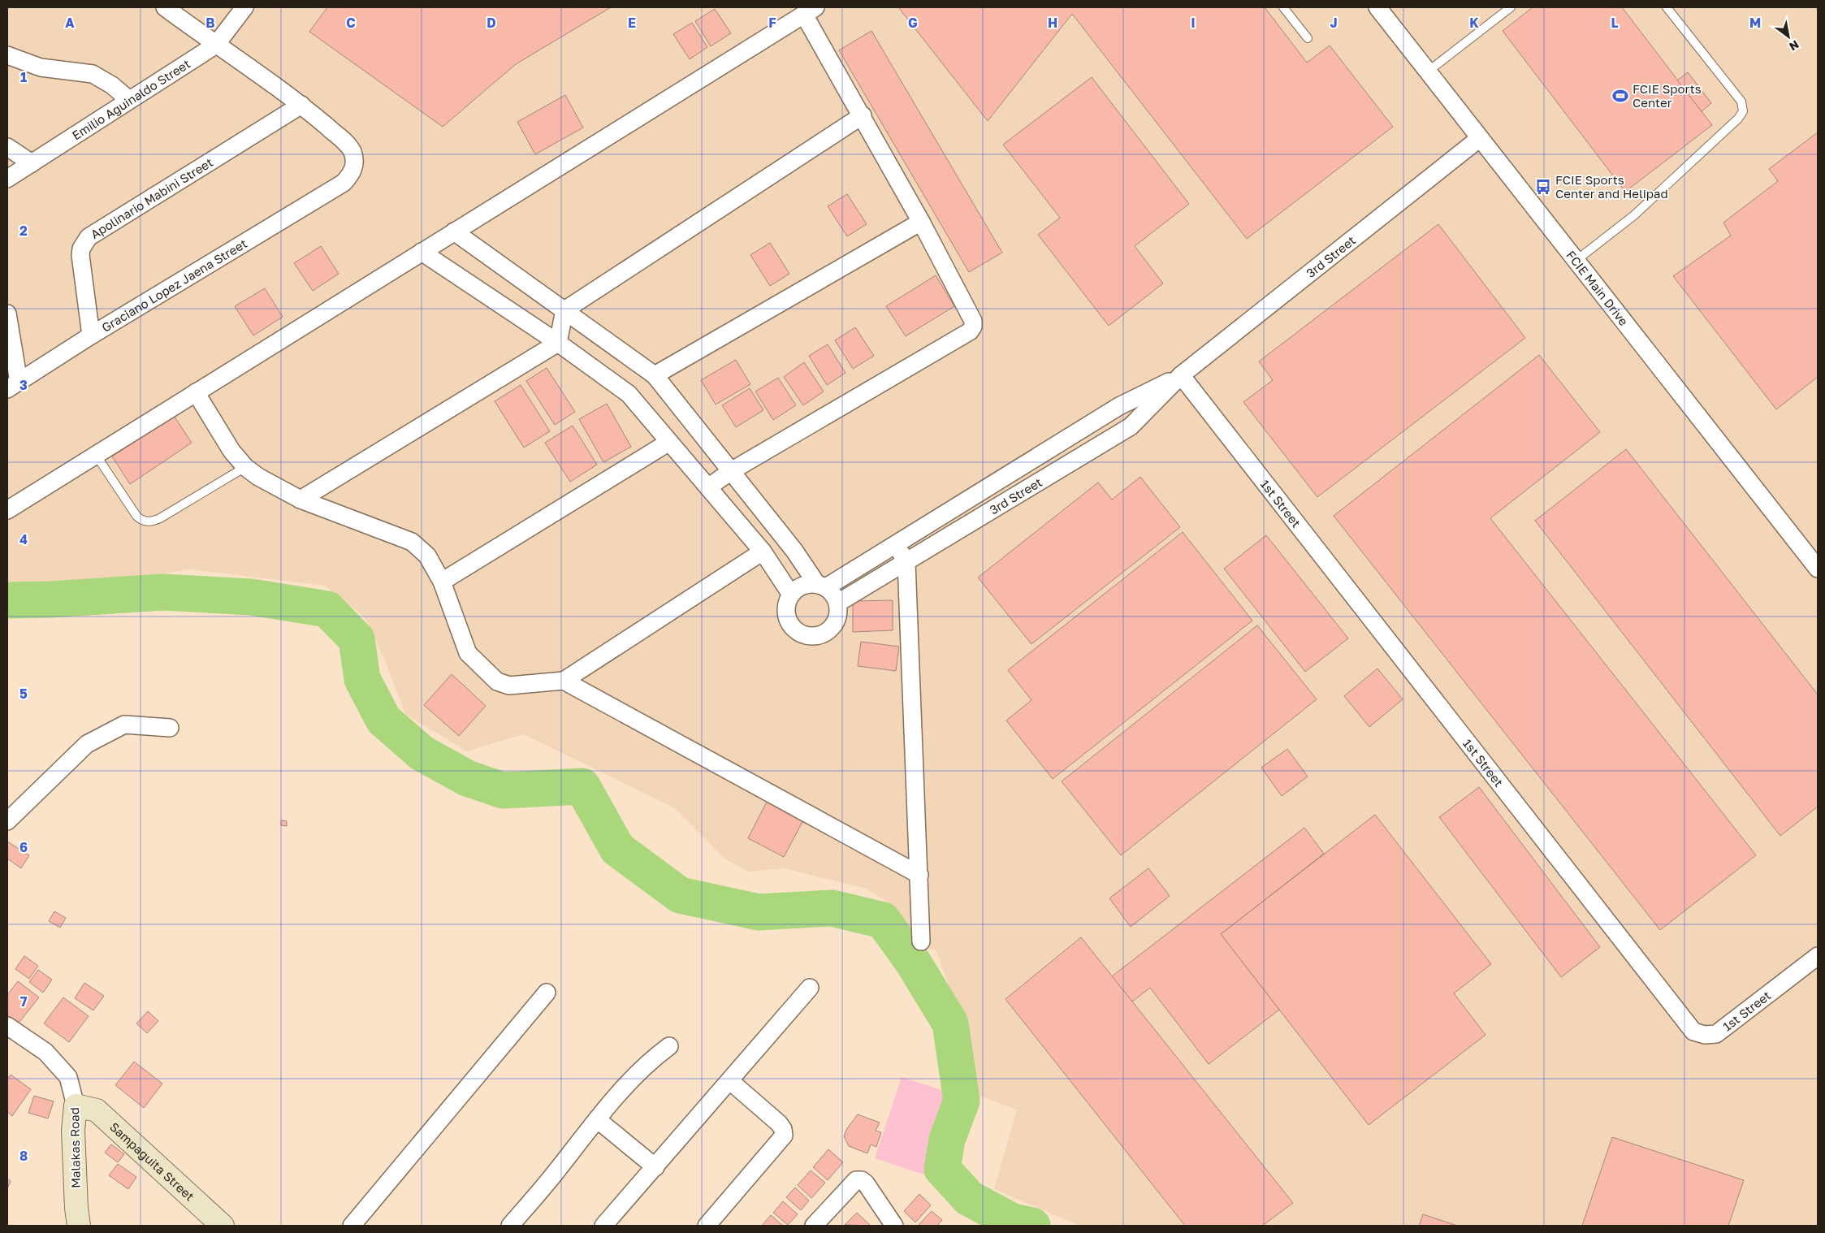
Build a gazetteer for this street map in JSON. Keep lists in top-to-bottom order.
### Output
{
  "streets": {
    "street": [
      "Emilio Aguinaldo Street",
      "Apolinario Mabini Street",
      "3rd Street",
      "Graciano Lopez Jaena Street",
      "FCIE Main Drive",
      "1st Street",
      "Malakas Road",
      "Sampaguita Street"
    ]
  },
  "crossings": [
    ["Apolinario Mabini Street", "Graciano Lopez Jaena Street"],
    ["3rd Street", "FCIE Main Drive"],
    ["3rd Street", "1st Street"],
    ["Malakas Road", "Sampaguita Street"]
  ],
  "places": {
    "sports": ["FCIE Sports Center"],
    "bus stop": ["FCIE Sports Center and Helipad"]
  },
  "north": "bottom right",
  "grid": {
    "columns": [
      "A",
      "B",
      "C",
      "D",
      "E",
      "F",
      "G",
      "H",
      "I",
      "J",
      "K",
      "L",
      "M"
    ],
    "rows": [
      "1",
      "2",
      "3",
      "4",
      "5",
      "6",
      "7",
      "8"
    ]
  }
}
